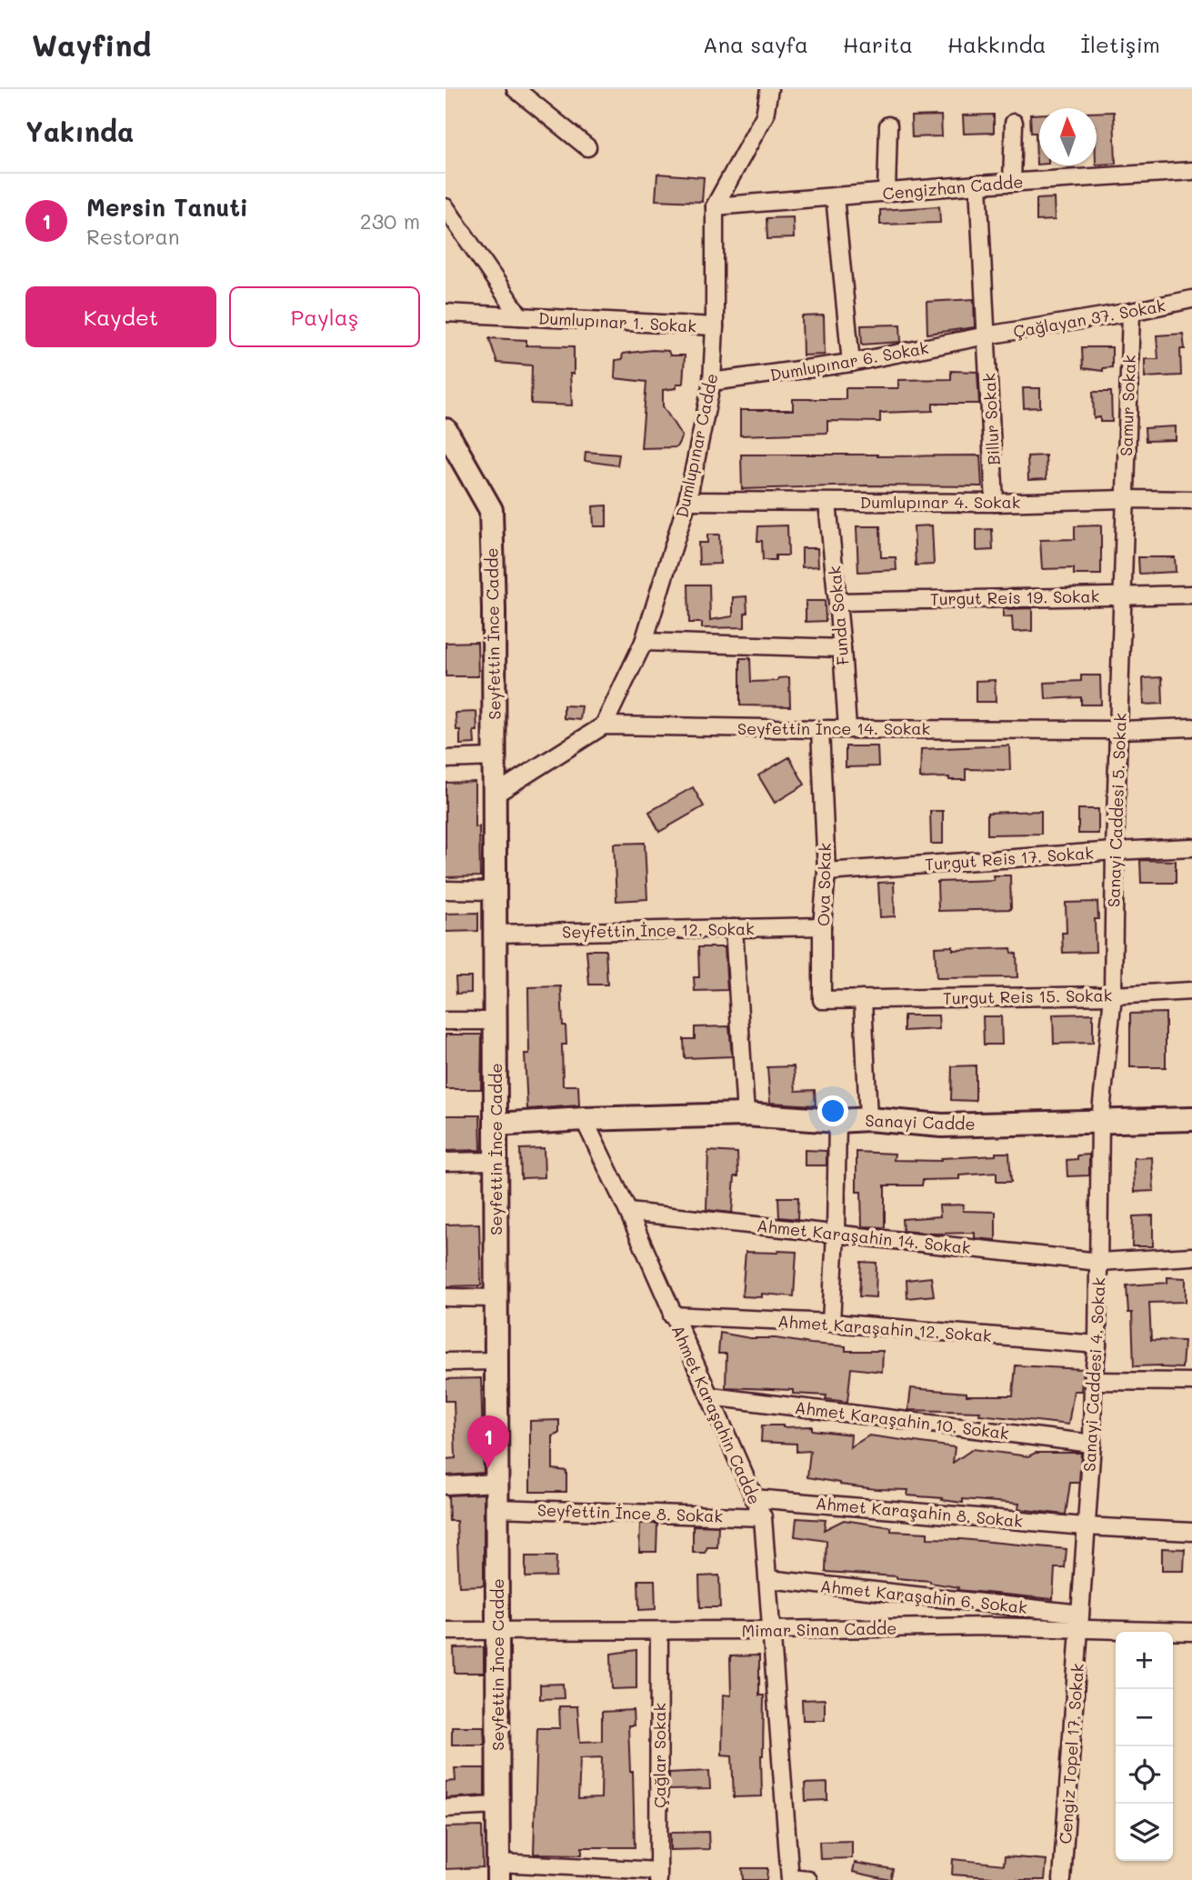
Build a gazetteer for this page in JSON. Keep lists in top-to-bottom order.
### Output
{
  "streets": {
    "main road": ["Seyfettin İnce Cadde", "Sanayi Cadde"],
    "street": [
      "Cengizhan Cadde",
      "Çağlayan 37. Sokak",
      "Dumlupınar 1. Sokak",
      "Dumlupınar 6. Sokak",
      "Samur Sokak",
      "Billur Sokak",
      "Dumlupınar Cadde",
      "Dumlupınar 4. Sokak",
      "Turgut Reis 19. Sokak",
      "Funda Sokak",
      "Seyfettin İnce 14. Sokak",
      "Sanayi Caddesi 5. Sokak",
      "Turgut Reis 17. Sokak",
      "Ova Sokak",
      "Seyfettin İnce 12. Sokak",
      "Turgut Reis 15. Sokak",
      "Ahmet Karaşahin 14. Sokak",
      "Ahmet Karaşahin 12. Sokak",
      "Sanayi Caddesi 4. Sokak",
      "Ahmet Karaşahin Cadde",
      "Ahmet Karaşahin 10. Sokak",
      "Ahmet Karaşahin 8. Sokak",
      "Seyfettin İnce 8. Sokak",
      "Ahmet Karaşahin 6. Sokak",
      "Mimar Sinan Cadde",
      "Cengiz Topel 17. Sokak",
      "Çağlar Sokak"
    ]
  },
  "crossings": [
    ["Cengizhan Cadde", "Billur Sokak"],
    ["Cengizhan Cadde", "Dumlupınar Cadde"],
    ["Çağlayan 37. Sokak", "Dumlupınar 6. Sokak"],
    ["Çağlayan 37. Sokak", "Samur Sokak"],
    ["Çağlayan 37. Sokak", "Billur Sokak"],
    ["Dumlupınar 1. Sokak", "Dumlupınar Cadde"],
    ["Dumlupınar 6. Sokak", "Billur Sokak"],
    ["Dumlupınar 6. Sokak", "Dumlupınar Cadde"],
    ["Samur Sokak", "Dumlupınar 4. Sokak"],
    ["Samur Sokak", "Sanayi Caddesi 5. Sokak"],
    ["Billur Sokak", "Dumlupınar 4. Sokak"],
    ["Dumlupınar Cadde", "Dumlupınar 4. Sokak"],
    ["Dumlupınar Cadde", "Seyfettin İnce 14. Sokak"],
    ["Dumlupınar 4. Sokak", "Funda Sokak"],
    ["Dumlupınar 4. Sokak", "Sanayi Caddesi 5. Sokak"],
    ["Turgut Reis 19. Sokak", "Funda Sokak"],
    ["Turgut Reis 19. Sokak", "Sanayi Caddesi 5. Sokak"],
    ["Funda Sokak", "Seyfettin İnce 14. Sokak"],
    ["Seyfettin İnce Cadde", "Seyfettin İnce 12. Sokak"],
    ["Seyfettin İnce Cadde", "Sanayi Cadde"],
    ["Seyfettin İnce Cadde", "Seyfettin İnce 8. Sokak"],
    ["Seyfettin İnce Cadde", "Mimar Sinan Cadde"],
    ["Seyfettin İnce 14. Sokak", "Sanayi Caddesi 5. Sokak"],
    ["Seyfettin İnce 14. Sokak", "Ova Sokak"],
    ["Sanayi Caddesi 5. Sokak", "Turgut Reis 17. Sokak"],
    ["Sanayi Caddesi 5. Sokak", "Turgut Reis 15. Sokak"],
    ["Sanayi Caddesi 5. Sokak", "Sanayi Cadde"],
    ["Sanayi Caddesi 5. Sokak", "Sanayi Caddesi 4. Sokak"],
    ["Turgut Reis 17. Sokak", "Ova Sokak"],
    ["Ova Sokak", "Seyfettin İnce 12. Sokak"],
    ["Ova Sokak", "Turgut Reis 15. Sokak"],
    ["Sanayi Cadde", "Sanayi Caddesi 4. Sokak"],
    ["Sanayi Cadde", "Ahmet Karaşahin Cadde"],
    ["Ahmet Karaşahin 14. Sokak", "Sanayi Caddesi 4. Sokak"],
    ["Ahmet Karaşahin 14. Sokak", "Ahmet Karaşahin Cadde"],
    ["Ahmet Karaşahin 12. Sokak", "Sanayi Caddesi 4. Sokak"],
    ["Ahmet Karaşahin 12. Sokak", "Ahmet Karaşahin Cadde"],
    ["Sanayi Caddesi 4. Sokak", "Ahmet Karaşahin 10. Sokak"],
    ["Sanayi Caddesi 4. Sokak", "Ahmet Karaşahin 8. Sokak"],
    ["Sanayi Caddesi 4. Sokak", "Ahmet Karaşahin 6. Sokak"],
    ["Sanayi Caddesi 4. Sokak", "Mimar Sinan Cadde"],
    ["Sanayi Caddesi 4. Sokak", "Cengiz Topel 17. Sokak"],
    ["Ahmet Karaşahin Cadde", "Ahmet Karaşahin 10. Sokak"],
    ["Ahmet Karaşahin Cadde", "Ahmet Karaşahin 8. Sokak"],
    ["Ahmet Karaşahin Cadde", "Seyfettin İnce 8. Sokak"],
    ["Ahmet Karaşahin Cadde", "Ahmet Karaşahin 6. Sokak"],
    ["Ahmet Karaşahin Cadde", "Mimar Sinan Cadde"],
    ["Ahmet Karaşahin 6. Sokak", "Mimar Sinan Cadde"],
    ["Ahmet Karaşahin 6. Sokak", "Cengiz Topel 17. Sokak"],
    ["Mimar Sinan Cadde", "Cengiz Topel 17. Sokak"],
    ["Mimar Sinan Cadde", "Çağlar Sokak"]
  ],
  "north": "top",
  "page": {
    "header": "Wayfind",
    "nav": [
      "Ana sayfa",
      "Harita",
      "Hakkında",
      "İletişim"
    ],
    "heading": "Yakında",
    "list": [
      {
        "mark": "1",
        "name": "Mersin Tanuti",
        "note": "Restoran",
        "value": "230 m"
      }
    ],
    "buttons": ["Kaydet", "Paylaş"],
    "pins": "1",
    "map_buttons": ["+", "−"]
  }
}
